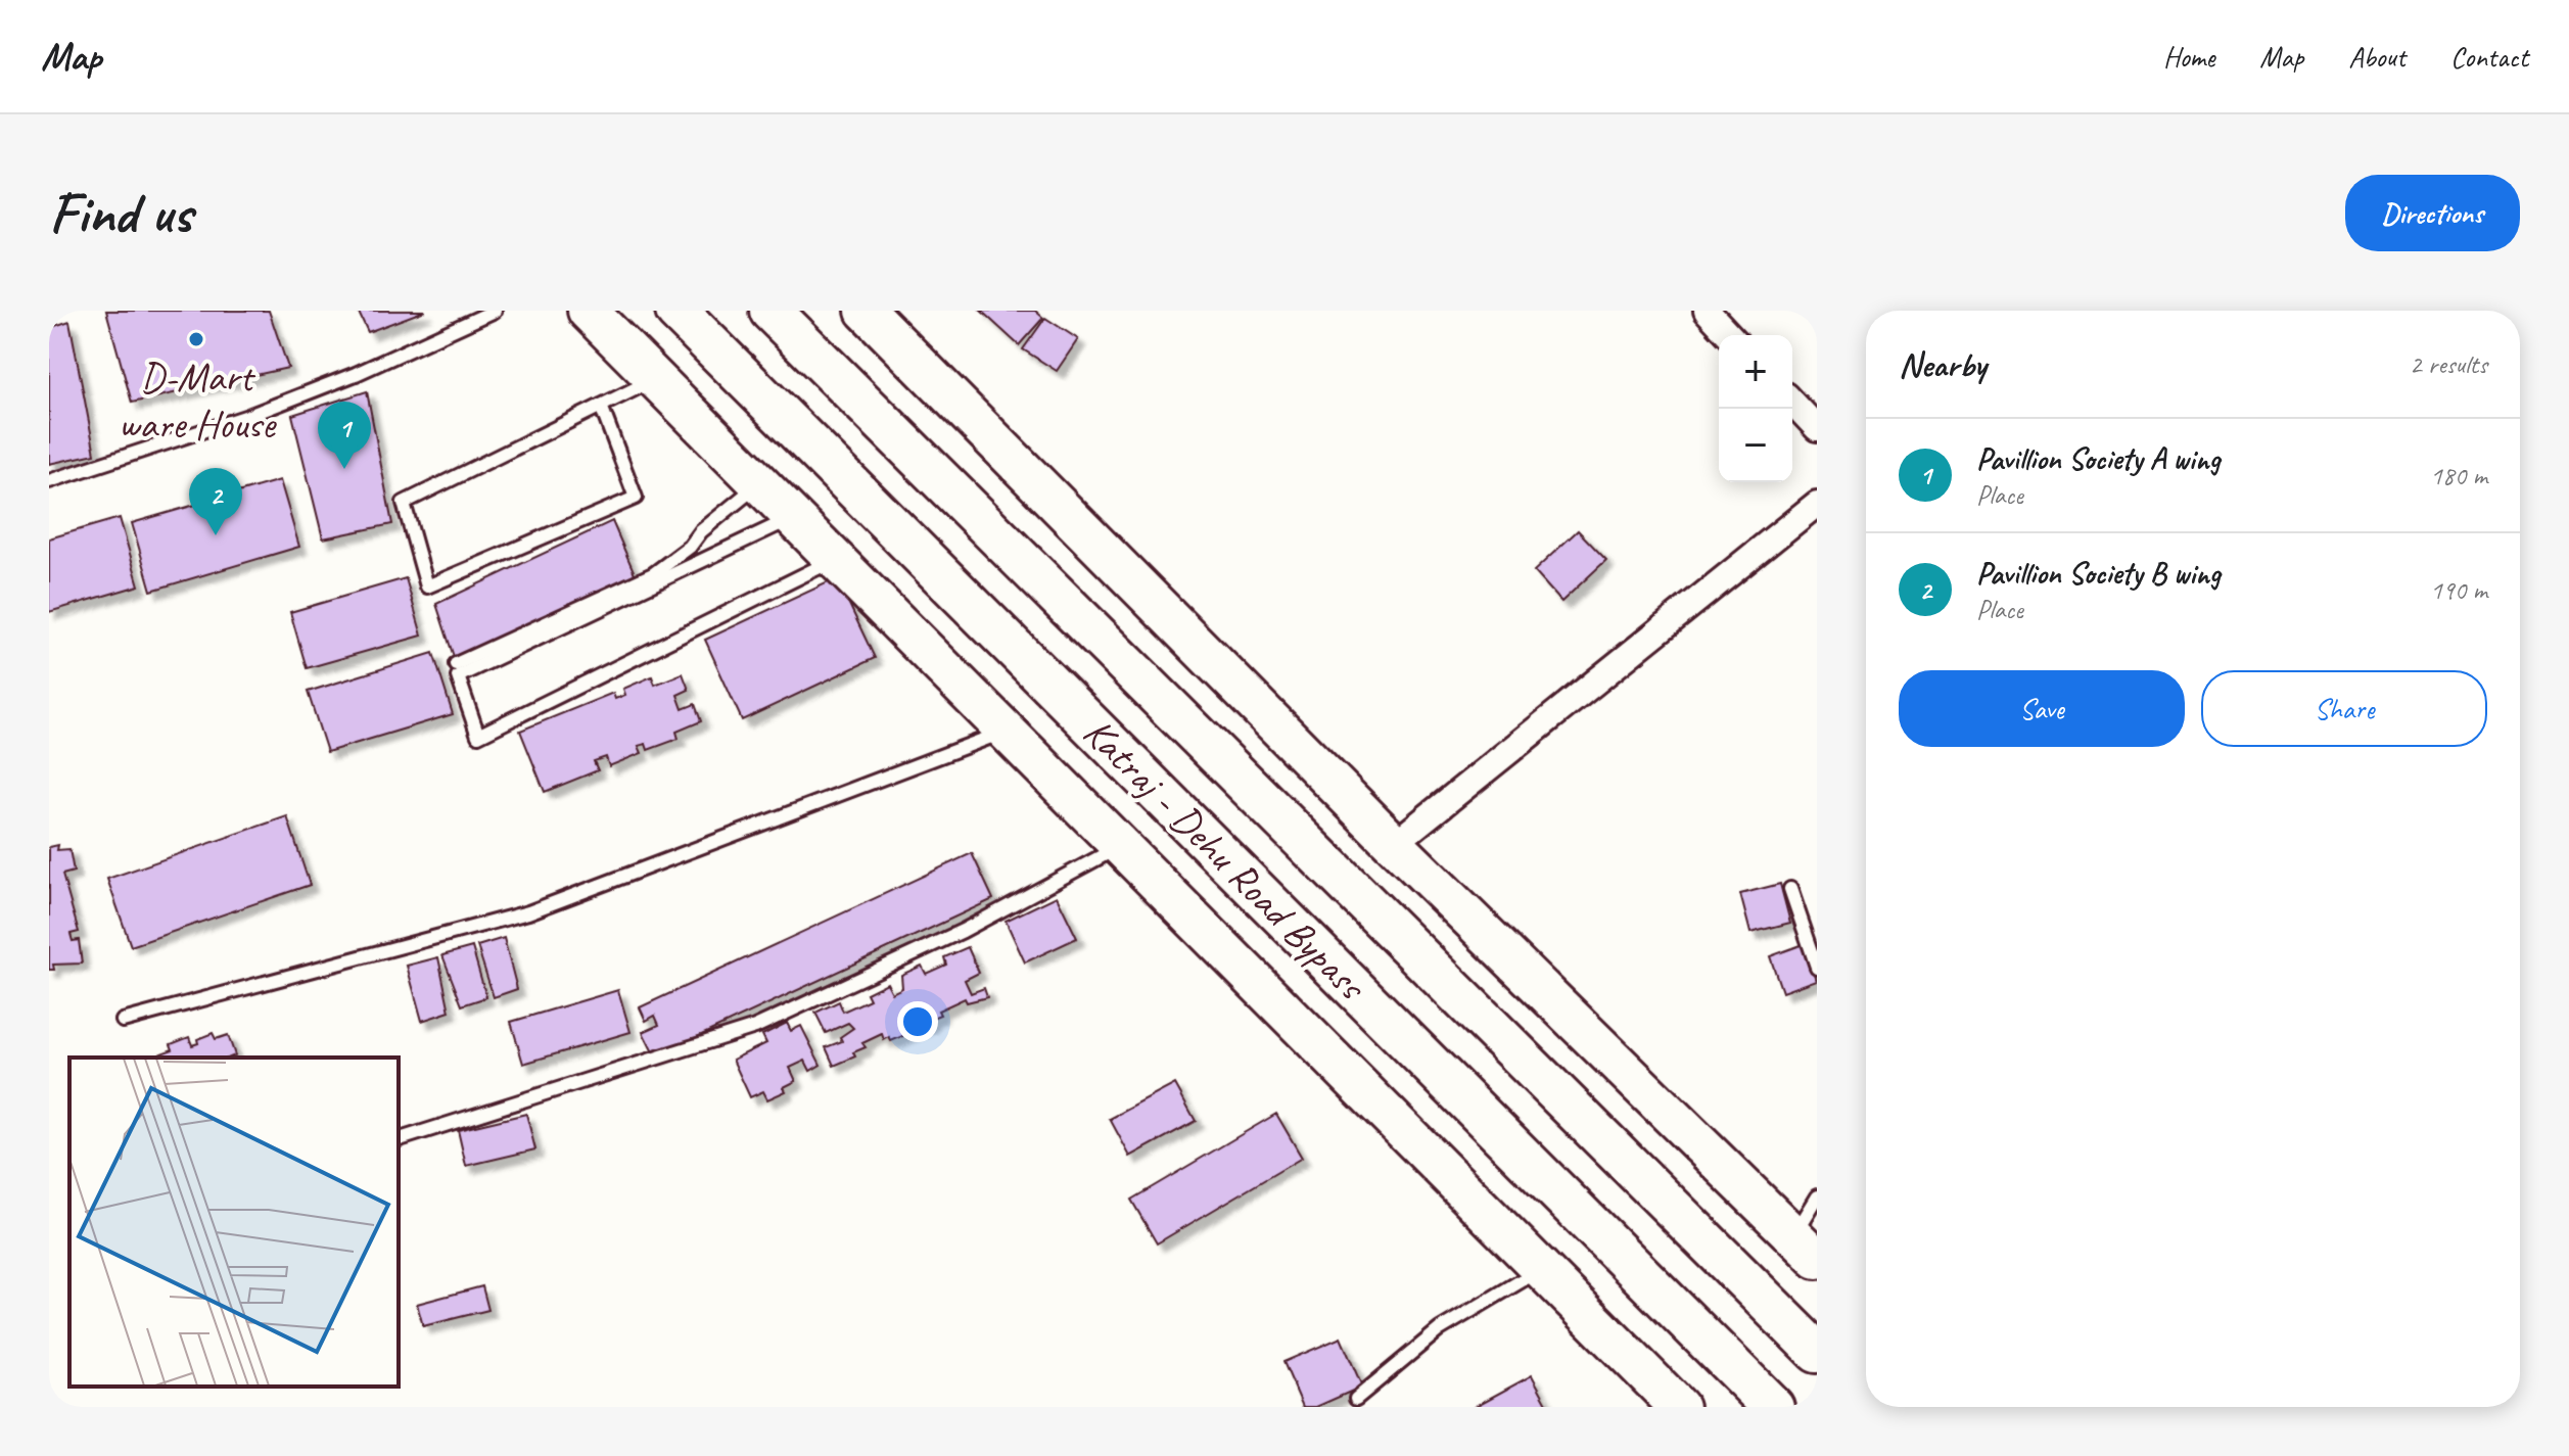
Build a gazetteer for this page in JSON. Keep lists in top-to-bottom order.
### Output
{
  "streets": {
    "highway": ["Katraj - Dehu Road Bypass"]
  },
  "places": ["D-Mart ware House"],
  "page": {
    "header": "Map",
    "nav": [
      "Home",
      "Map",
      "About",
      "Contact"
    ],
    "buttons": [
      "Directions",
      ["Save", "Share"]
    ],
    "title": "Find us",
    "heading": ["Nearby", "2 results"],
    "map_buttons": ["+", "−"],
    "pins": ["1", "2"],
    "list": [
      {
        "mark": "1",
        "name": "Pavillion Society A wing",
        "note": "Place",
        "value": "180 m"
      },
      {
        "mark": "2",
        "name": "Pavillion Society B wing",
        "note": "Place",
        "value": "190 m"
      }
    ]
  }
}
